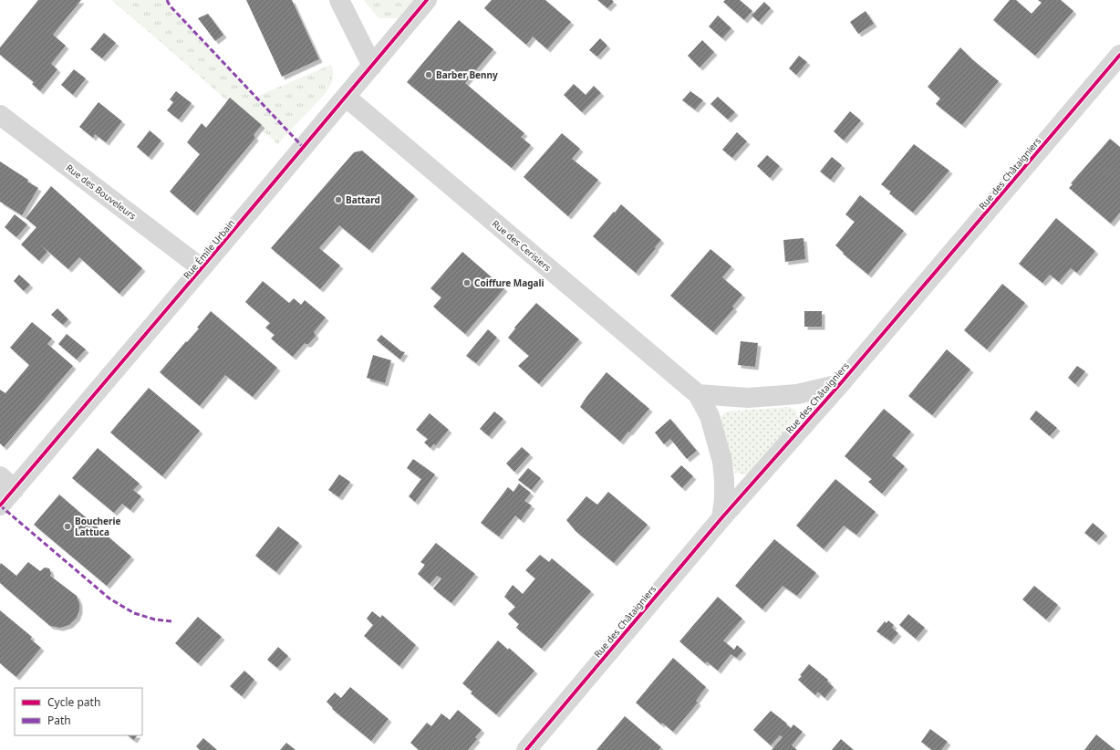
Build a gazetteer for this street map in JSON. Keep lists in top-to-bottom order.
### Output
{
  "streets": {
    "street": [
      "Rue des Châtaigniers",
      "Rue des Bouveleurs",
      "Rue des Cerisiers",
      "Rue Émile Urbain"
    ]
  },
  "crossings": [
    ["Rue des Châtaigniers", "Rue des Cerisiers"],
    ["Rue des Bouveleurs", "Rue Émile Urbain"],
    ["Rue des Cerisiers", "Rue Émile Urbain"]
  ],
  "places": [
    "Barber Benny",
    "Battard",
    "Coiffure Magali",
    "Boucherie Lattuca"
  ],
  "legend": ["Cycle path", "Path"]
}
